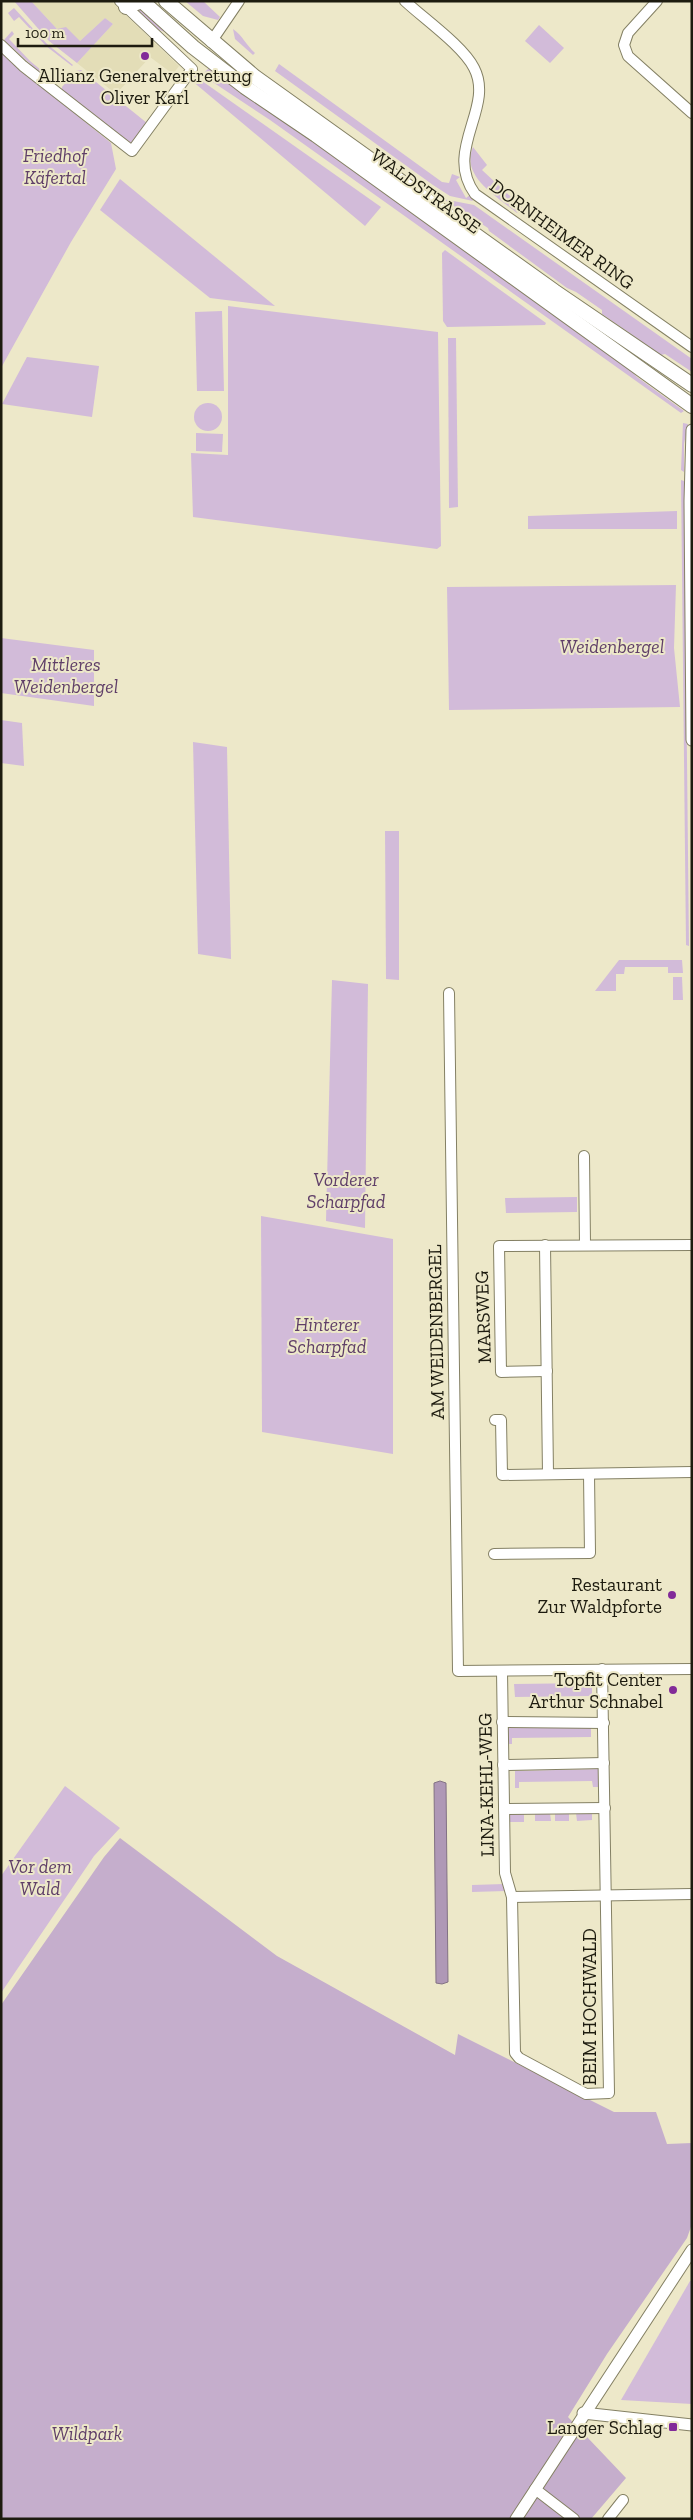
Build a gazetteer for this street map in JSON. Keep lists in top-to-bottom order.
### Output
{
  "streets": {
    "main road": ["WALDSTRASSE"],
    "street": [
      "DORNHEIMER RING",
      "MARSWEG",
      "AM WEIDENBERGEL",
      "LINA-KEHL-WEG",
      "BEIM HOCHWALD"
    ]
  },
  "crossings": [
    ["AM WEIDENBERGEL", "LINA-KEHL-WEG"],
    ["LINA-KEHL-WEG", "BEIM HOCHWALD"]
  ],
  "parks": [
    "Friedhof Käfertal",
    "Weidenbergel",
    "Mittleres Weidenbergel",
    "Vorderer Scharpfad",
    "Hinterer Scharpfad",
    "Vor dem Wald",
    "Wildpark"
  ],
  "places": {
    "other": ["Allianz Generalvertretung Oliver Karl", "Restaurant Zur Waldpforte", "Topfit Center Arthur Schnabel"],
    "transit": ["Langer Schlag"]
  },
  "scale_bar": "100 m"
}
